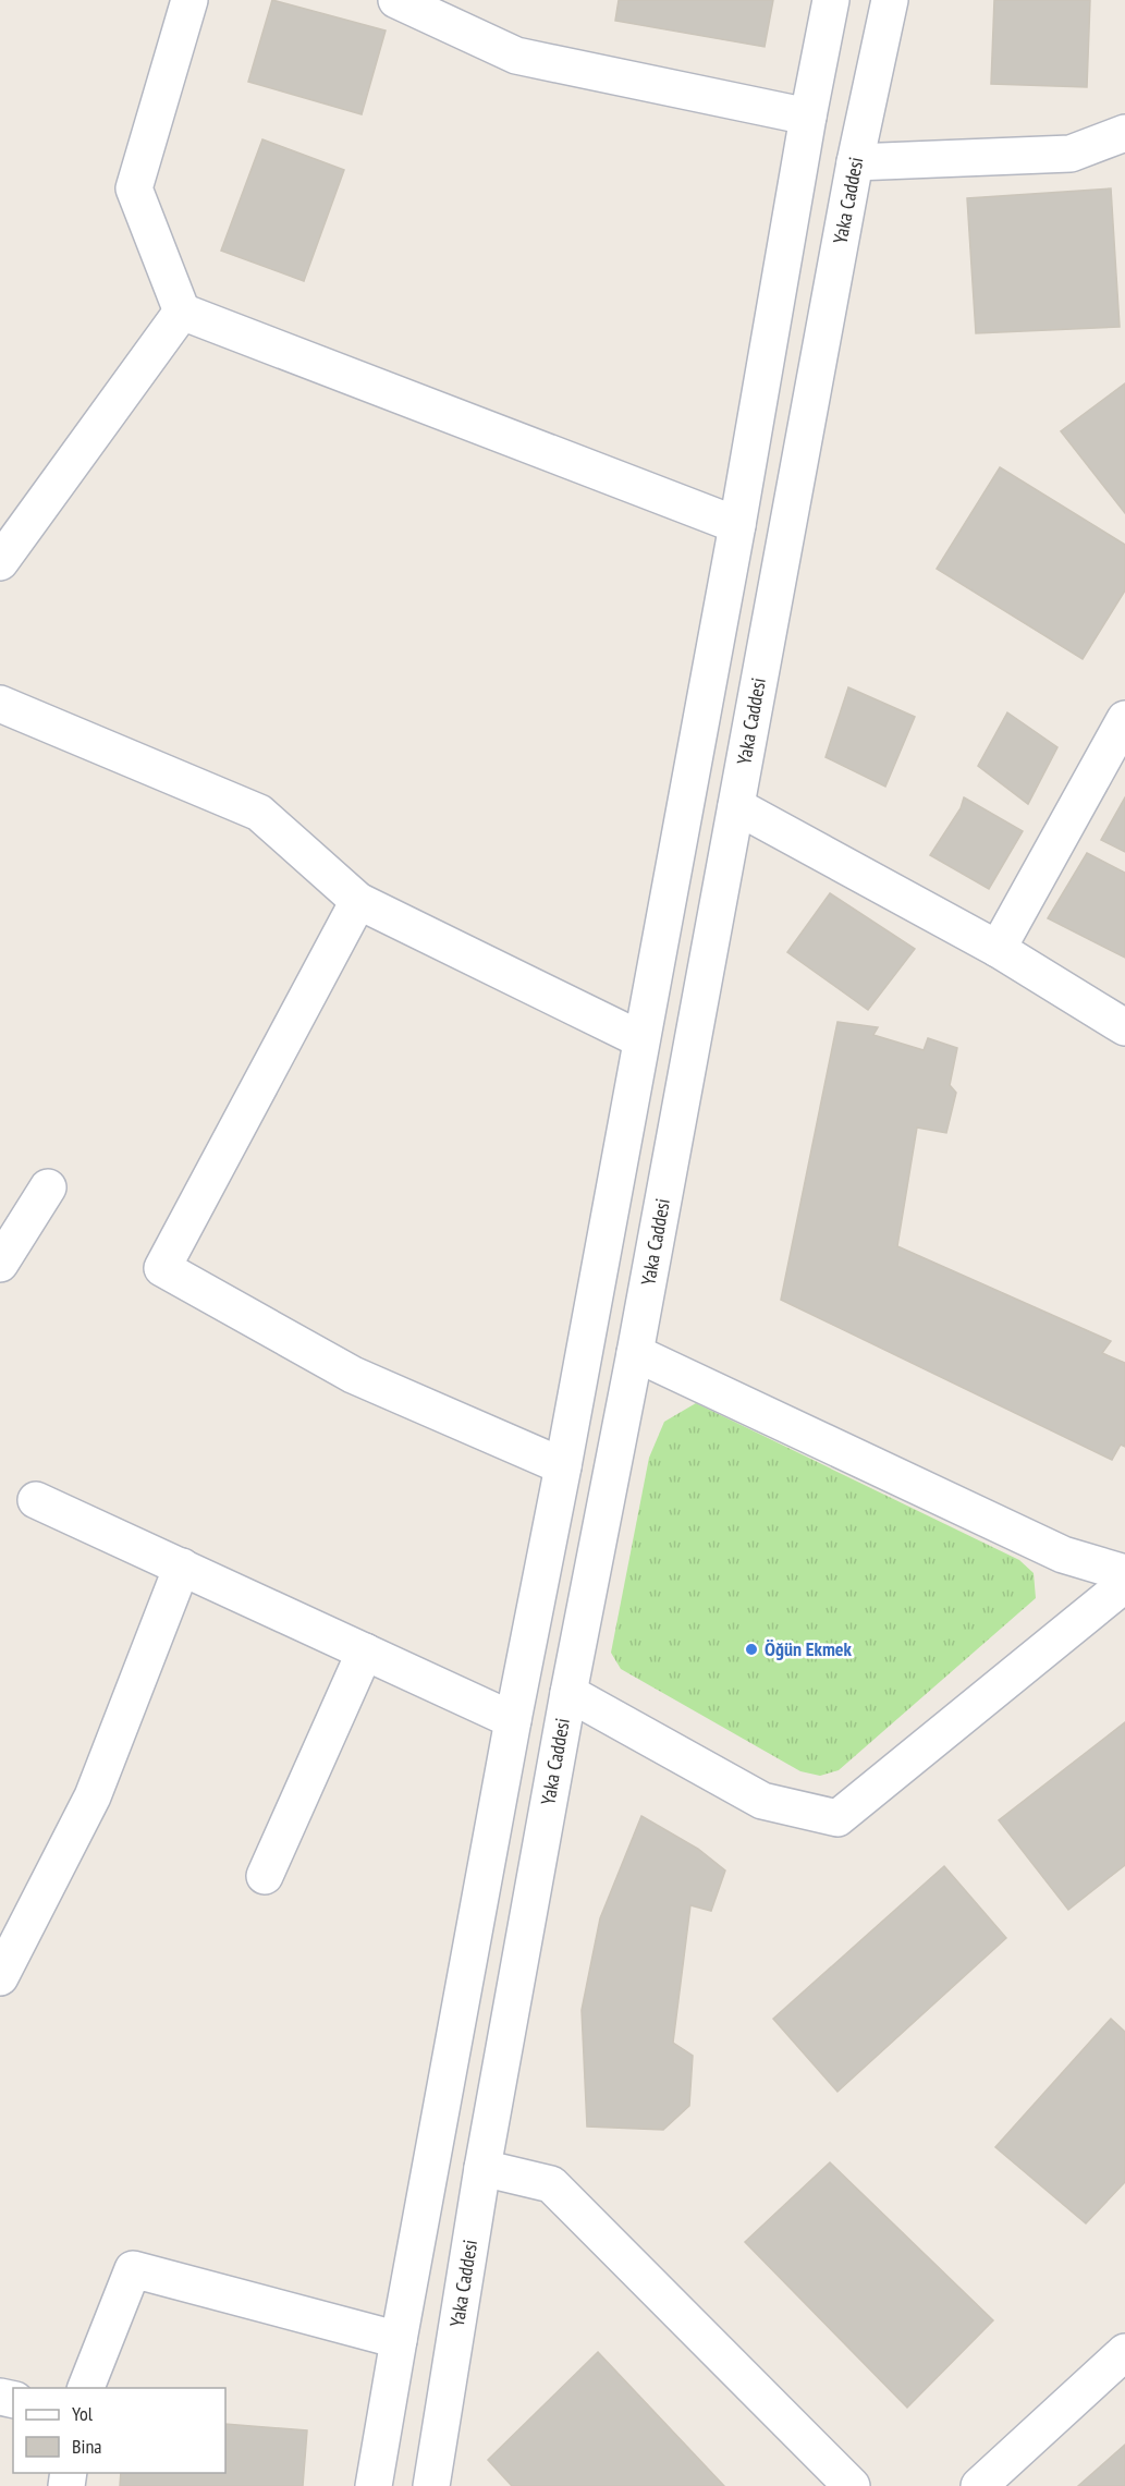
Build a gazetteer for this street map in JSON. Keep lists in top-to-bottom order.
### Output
{
  "streets": {
    "street": ["Yaka Caddesi"]
  },
  "places": ["Öğün Ekmek"],
  "legend": ["Yol", "Bina"]
}
